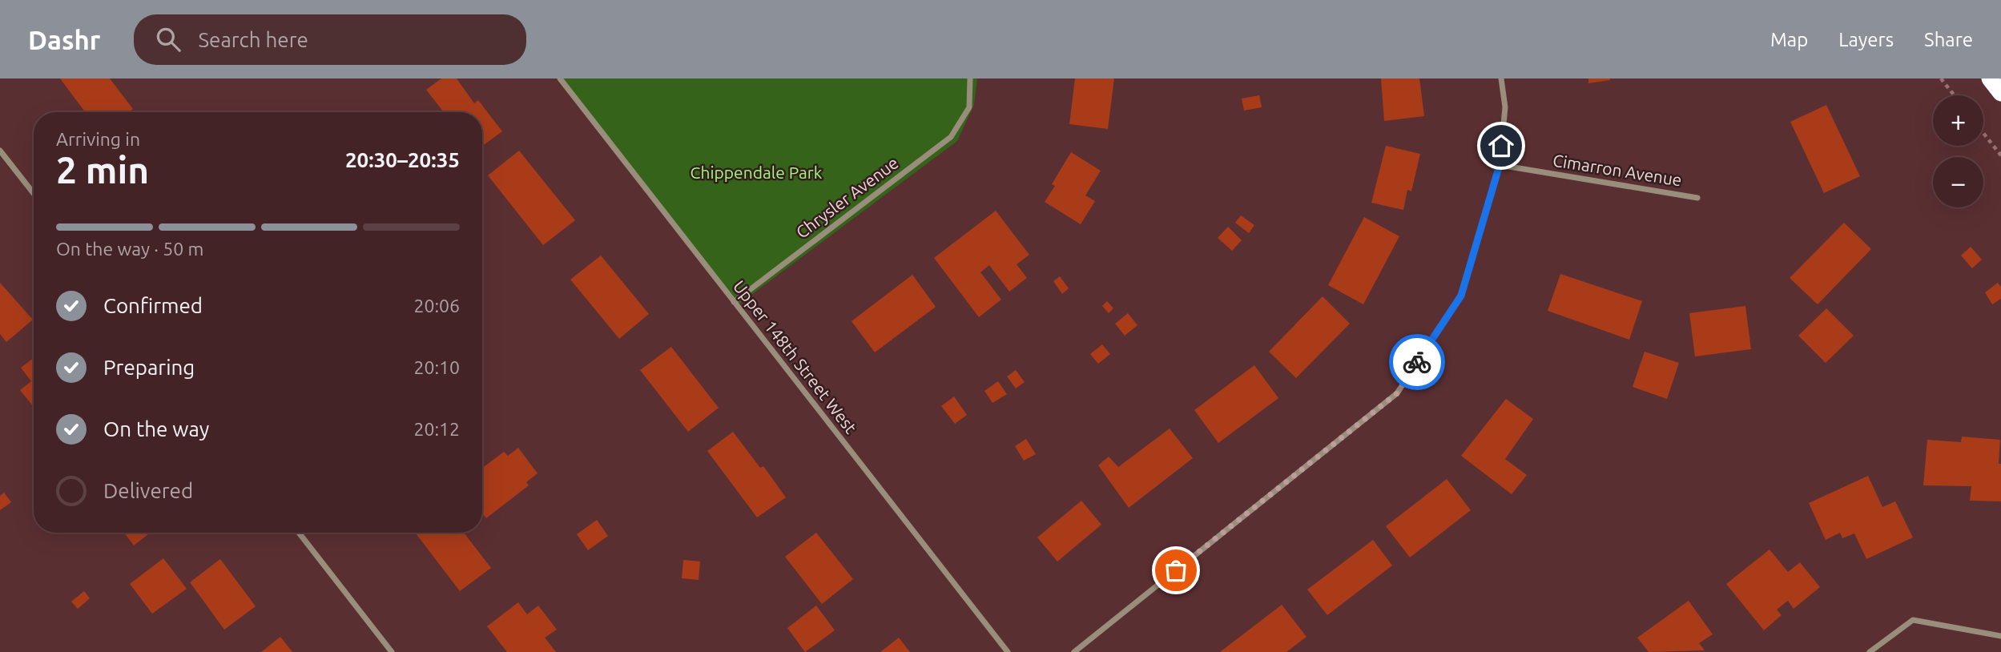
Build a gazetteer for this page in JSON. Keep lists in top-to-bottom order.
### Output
{
  "streets": {
    "street": ["Cimarron Avenue", "Chrysler Avenue", "Upper 148th Street West"]
  },
  "crossings": [
    ["Chrysler Avenue", "Upper 148th Street West"]
  ],
  "parks": ["Chippendale Park"],
  "page": {
    "header": "Dashr",
    "search": "Search here",
    "nav": ["Map", "Layers", "Share"],
    "map_buttons": ["+", "−"],
    "heading": ["2 min", "Arriving in", "20:30–20:35"],
    "bar": "On the way · 50 m",
    "list": [
      ["Confirmed", "20:06"],
      ["Preparing", "20:10"],
      ["On the way", "20:12"],
      "Delivered"
    ]
  }
}
